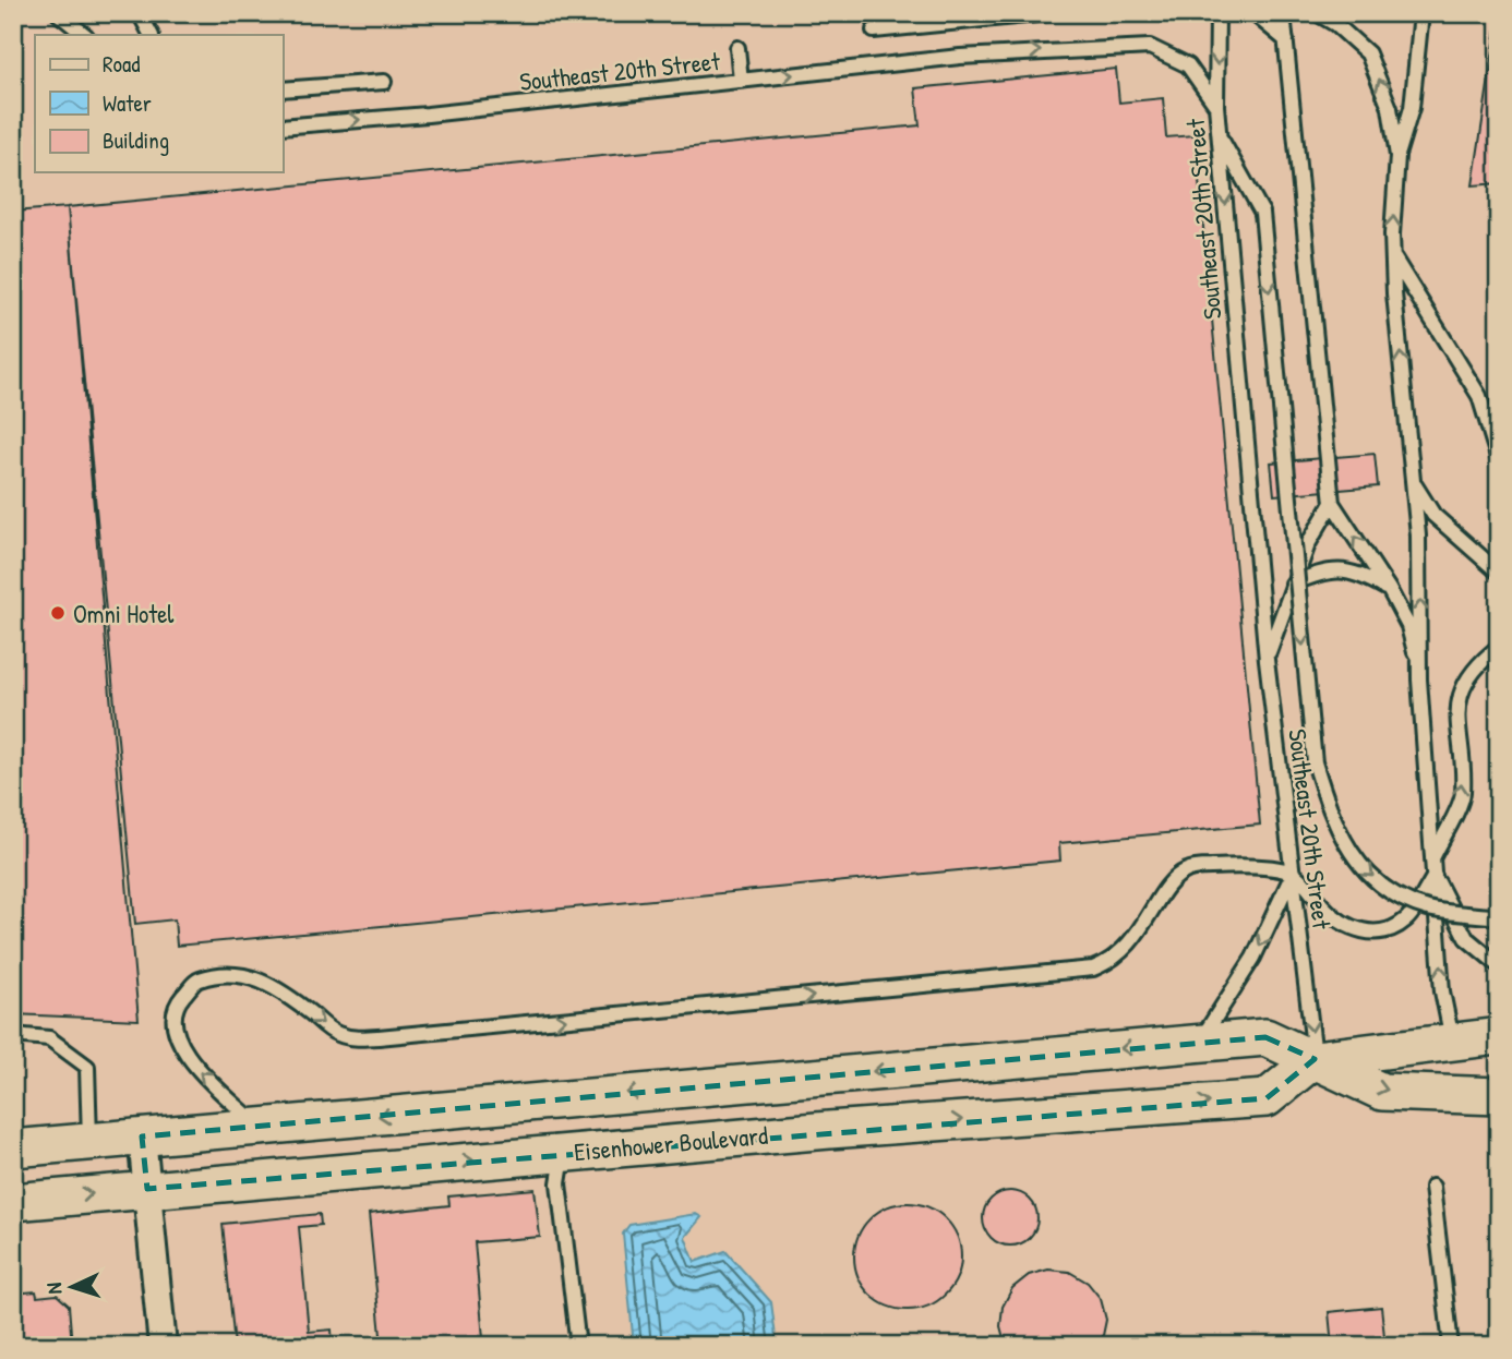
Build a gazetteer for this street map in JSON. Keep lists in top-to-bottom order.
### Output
{
  "streets": {
    "street": ["Eisenhower Boulevard"],
    "lane": ["Southeast 20th Street"]
  },
  "crossings": [
    ["Southeast 20th Street", "Eisenhower Boulevard"]
  ],
  "places": ["Omni Hotel"],
  "legend": ["Road", "Water", "Building"],
  "north": "left"
}
